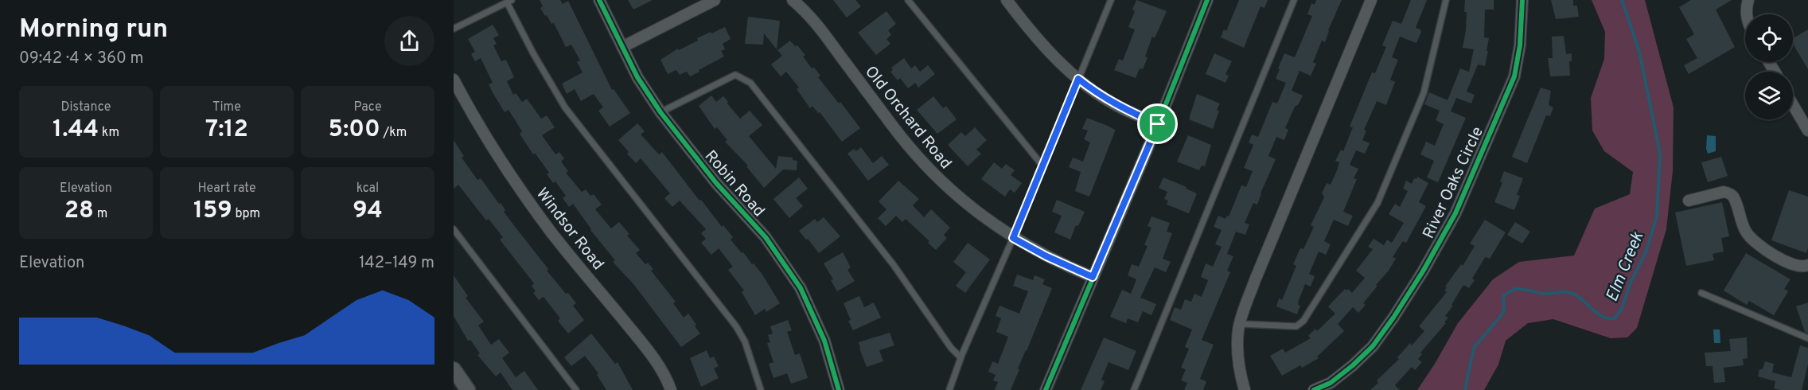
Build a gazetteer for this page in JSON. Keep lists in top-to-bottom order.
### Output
{
  "streets": {
    "street": [
      "Old Orchard Road",
      "River Oaks Circle",
      "Robin Road",
      "Windsor Road"
    ]
  },
  "water": ["Elm Creek"],
  "page": {
    "heading": ["Morning run", "09:42 · 4 × 360 m"],
    "stats": [
      ["Distance", "1.44 km"],
      ["Time", "7:12"],
      ["Pace", "5:00 /km"],
      ["Elevation", "28 m"],
      ["Heart rate", "159 bpm"],
      ["kcal", "94"]
    ],
    "chart": ["Elevation", "142–149 m"]
  }
}
